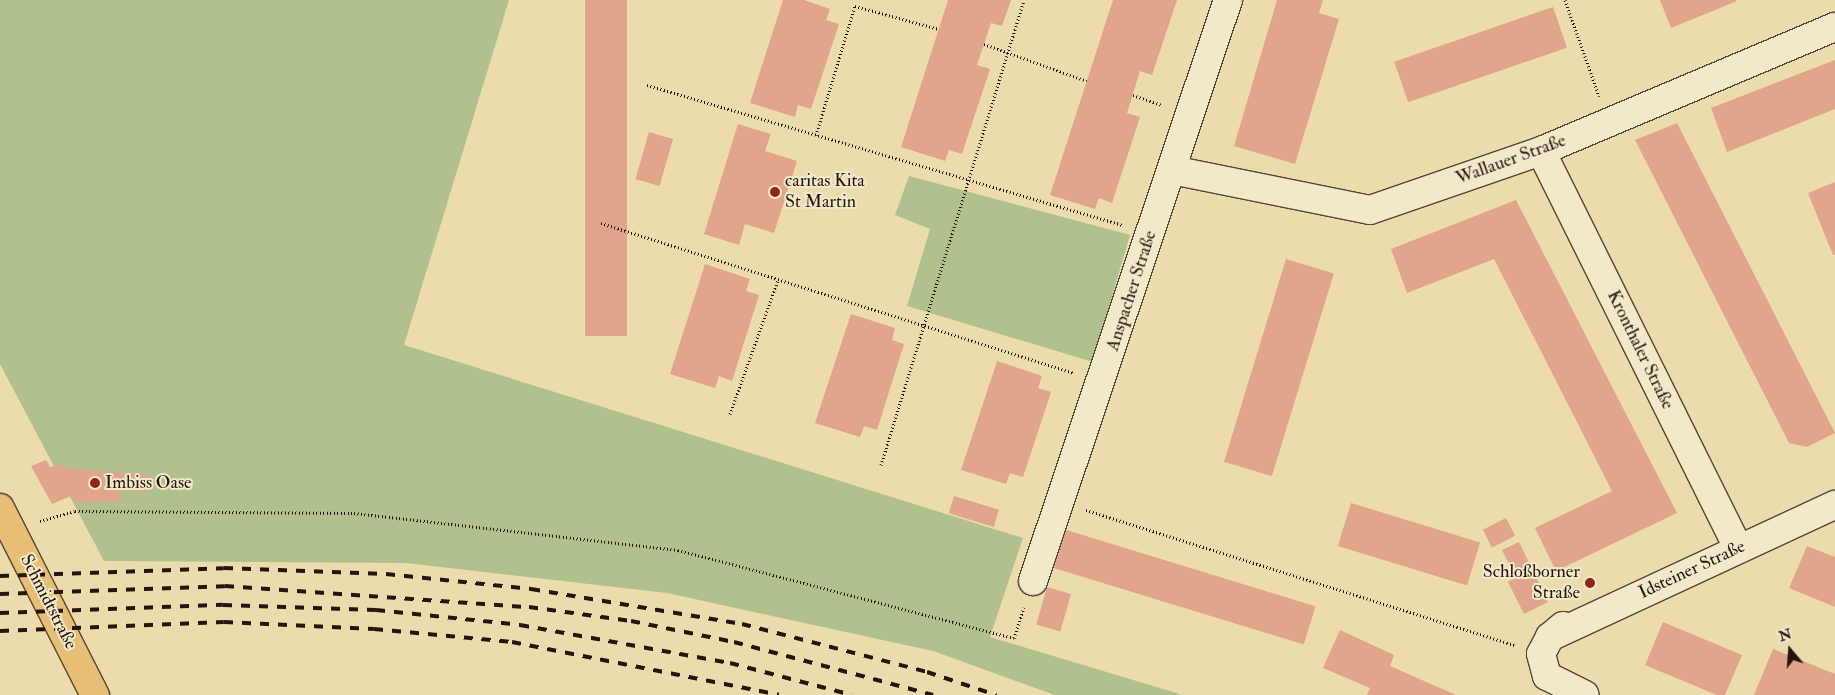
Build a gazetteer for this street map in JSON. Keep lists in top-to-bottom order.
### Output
{
  "streets": {
    "main road": ["Schmidtstraße"],
    "street": [
      "Wallauer Straße",
      "Anspacher Straße",
      "Kronthaler Straße",
      "Idsteiner Straße"
    ]
  },
  "crossings": [
    ["Wallauer Straße", "Anspacher Straße"],
    ["Wallauer Straße", "Kronthaler Straße"],
    ["Kronthaler Straße", "Idsteiner Straße"]
  ],
  "places": ["caritas Kita St Martin", "Imbiss Oase", "Schloßborner Straße"],
  "north": "top"
}
